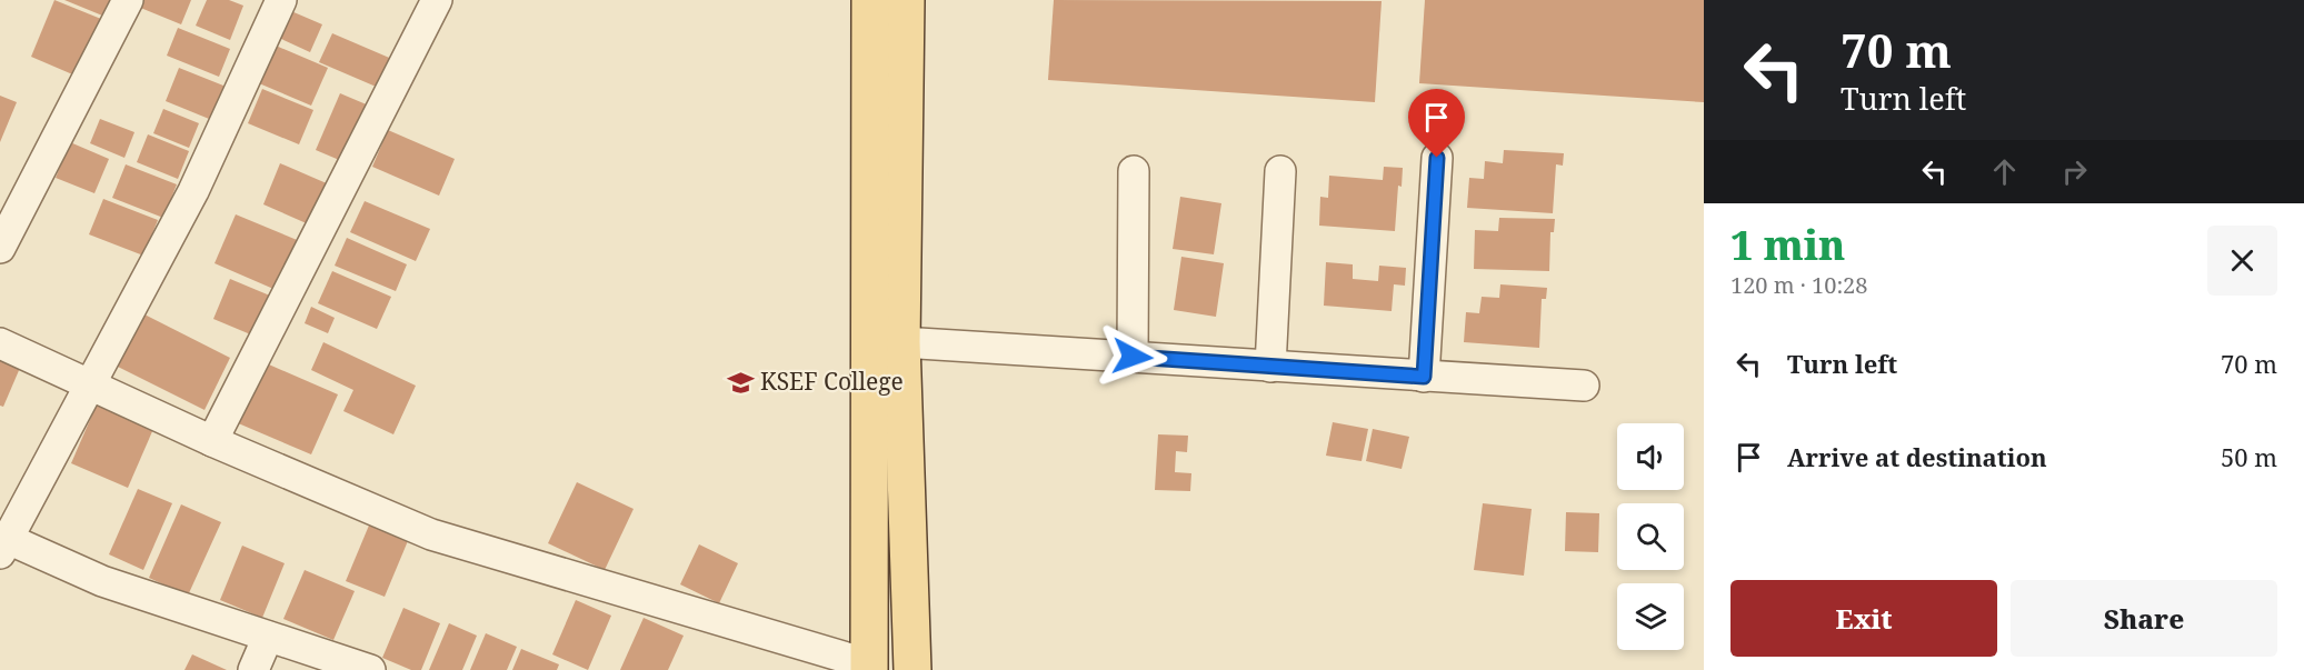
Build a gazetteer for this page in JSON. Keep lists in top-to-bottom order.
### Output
{
  "places": {
    "school or university": ["KSEF College"]
  },
  "page": {
    "turn": ["70 m", "Turn left"],
    "heading": ["1 min", "120 m · 10:28"],
    "list": [
      {
        "name": "Turn left",
        "value": "70 m"
      },
      {
        "name": "Arrive at destination",
        "value": "50 m"
      }
    ],
    "buttons": ["Exit", "Share"]
  }
}
